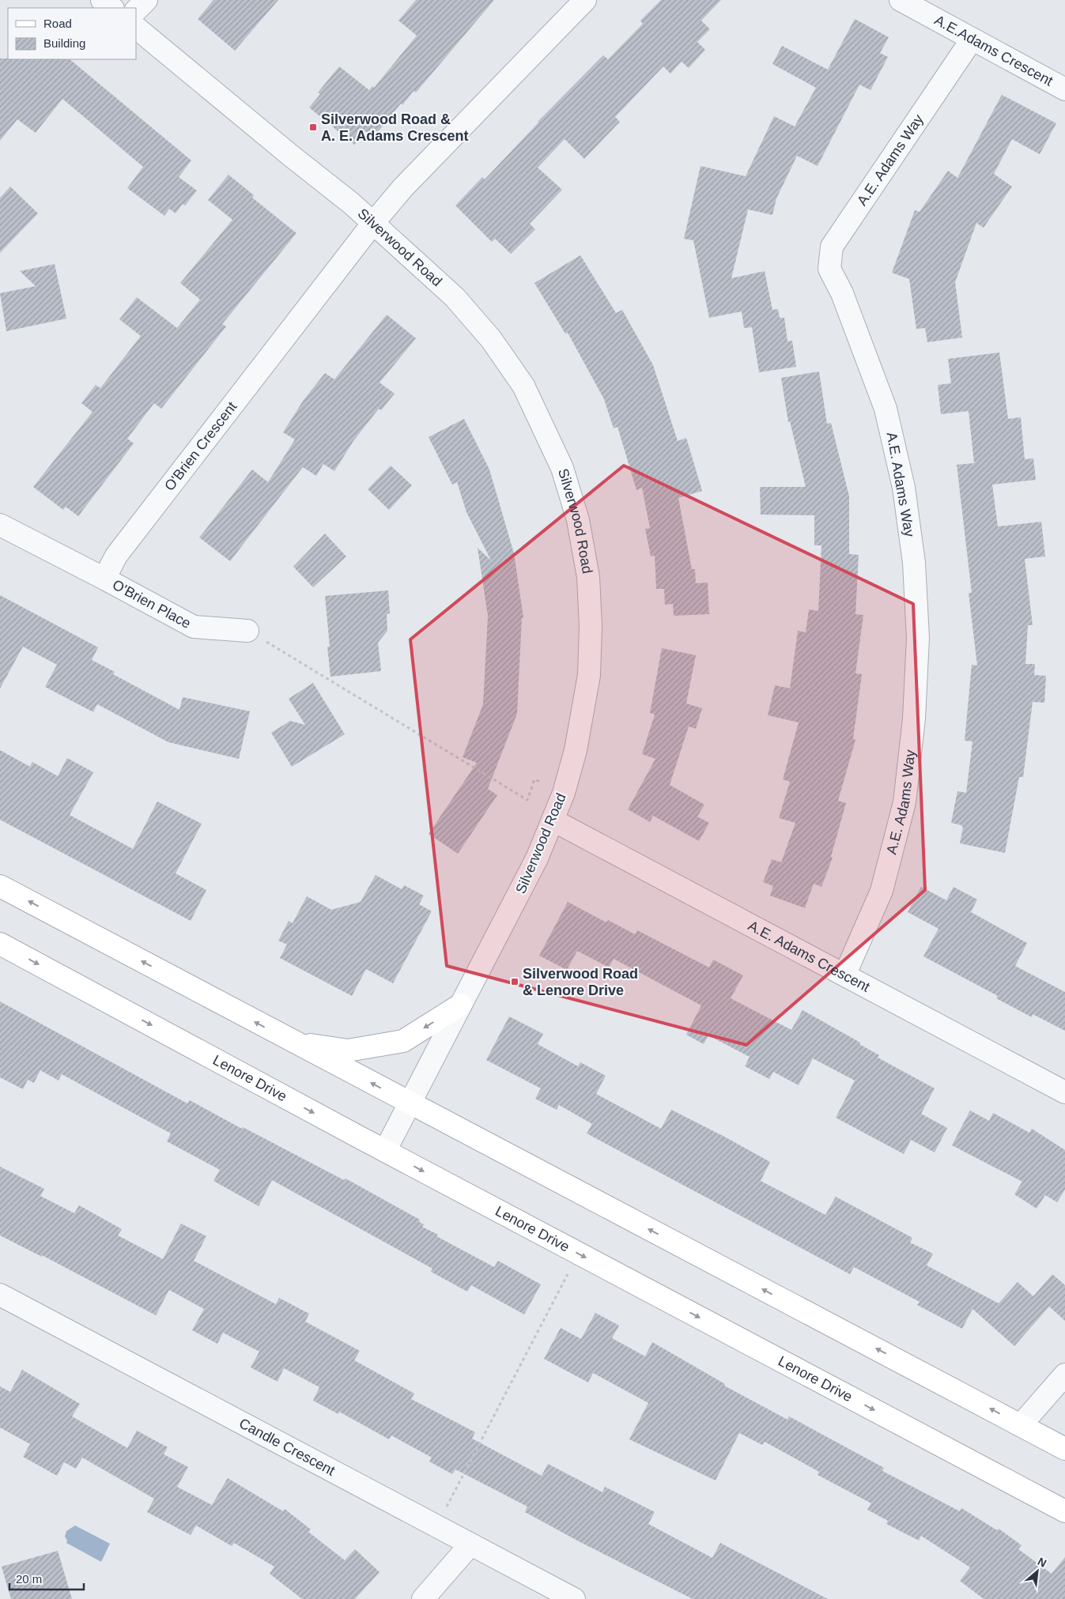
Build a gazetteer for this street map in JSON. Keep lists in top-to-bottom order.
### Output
{
  "streets": {
    "main road": ["Lenore Drive"],
    "street": [
      "A.E.Adams Crescent",
      "A.E. Adams Way",
      "Silverwood Road",
      "O'Brien Crescent",
      "O'Brien Place",
      "A.E. Adams Crescent",
      "Candle Crescent"
    ]
  },
  "crossings": [
    ["A.E.Adams Crescent", "A.E. Adams Way"],
    ["A.E. Adams Way", "A.E. Adams Crescent"],
    ["Silverwood Road", "O'Brien Crescent"],
    ["Silverwood Road", "A.E. Adams Crescent"],
    ["Silverwood Road", "Lenore Drive"],
    ["O'Brien Crescent", "O'Brien Place"]
  ],
  "places": {
    "transit": ["Silverwood Road & A. E. Adams Crescent", "Silverwood Road & Lenore Drive"]
  },
  "legend": ["Road", "Building"],
  "scale_bar": "20 m",
  "north": "top right"
}
